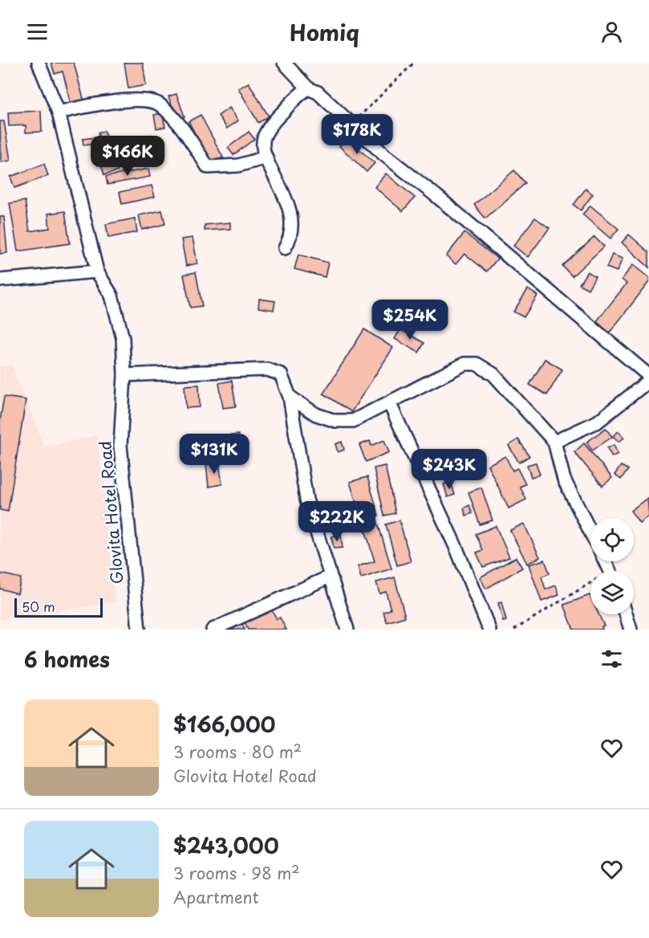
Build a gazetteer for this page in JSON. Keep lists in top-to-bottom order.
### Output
{
  "streets": {
    "street": ["Glovita Hotel Road"]
  },
  "scale_bar": "50 m",
  "page": {
    "header": "Homiq",
    "price": [
      "$178K",
      "$166K",
      "$254K",
      "$131K",
      "$243K",
      "$222K"
    ],
    "scale": "50 m",
    "heading": "6 homes",
    "list": [
      {
        "name": "$166,000",
        "note": "3 rooms · 80 m² · Glovita Hotel Road"
      },
      {
        "name": "$243,000",
        "note": "3 rooms · 98 m² · Apartment"
      }
    ]
  }
}
